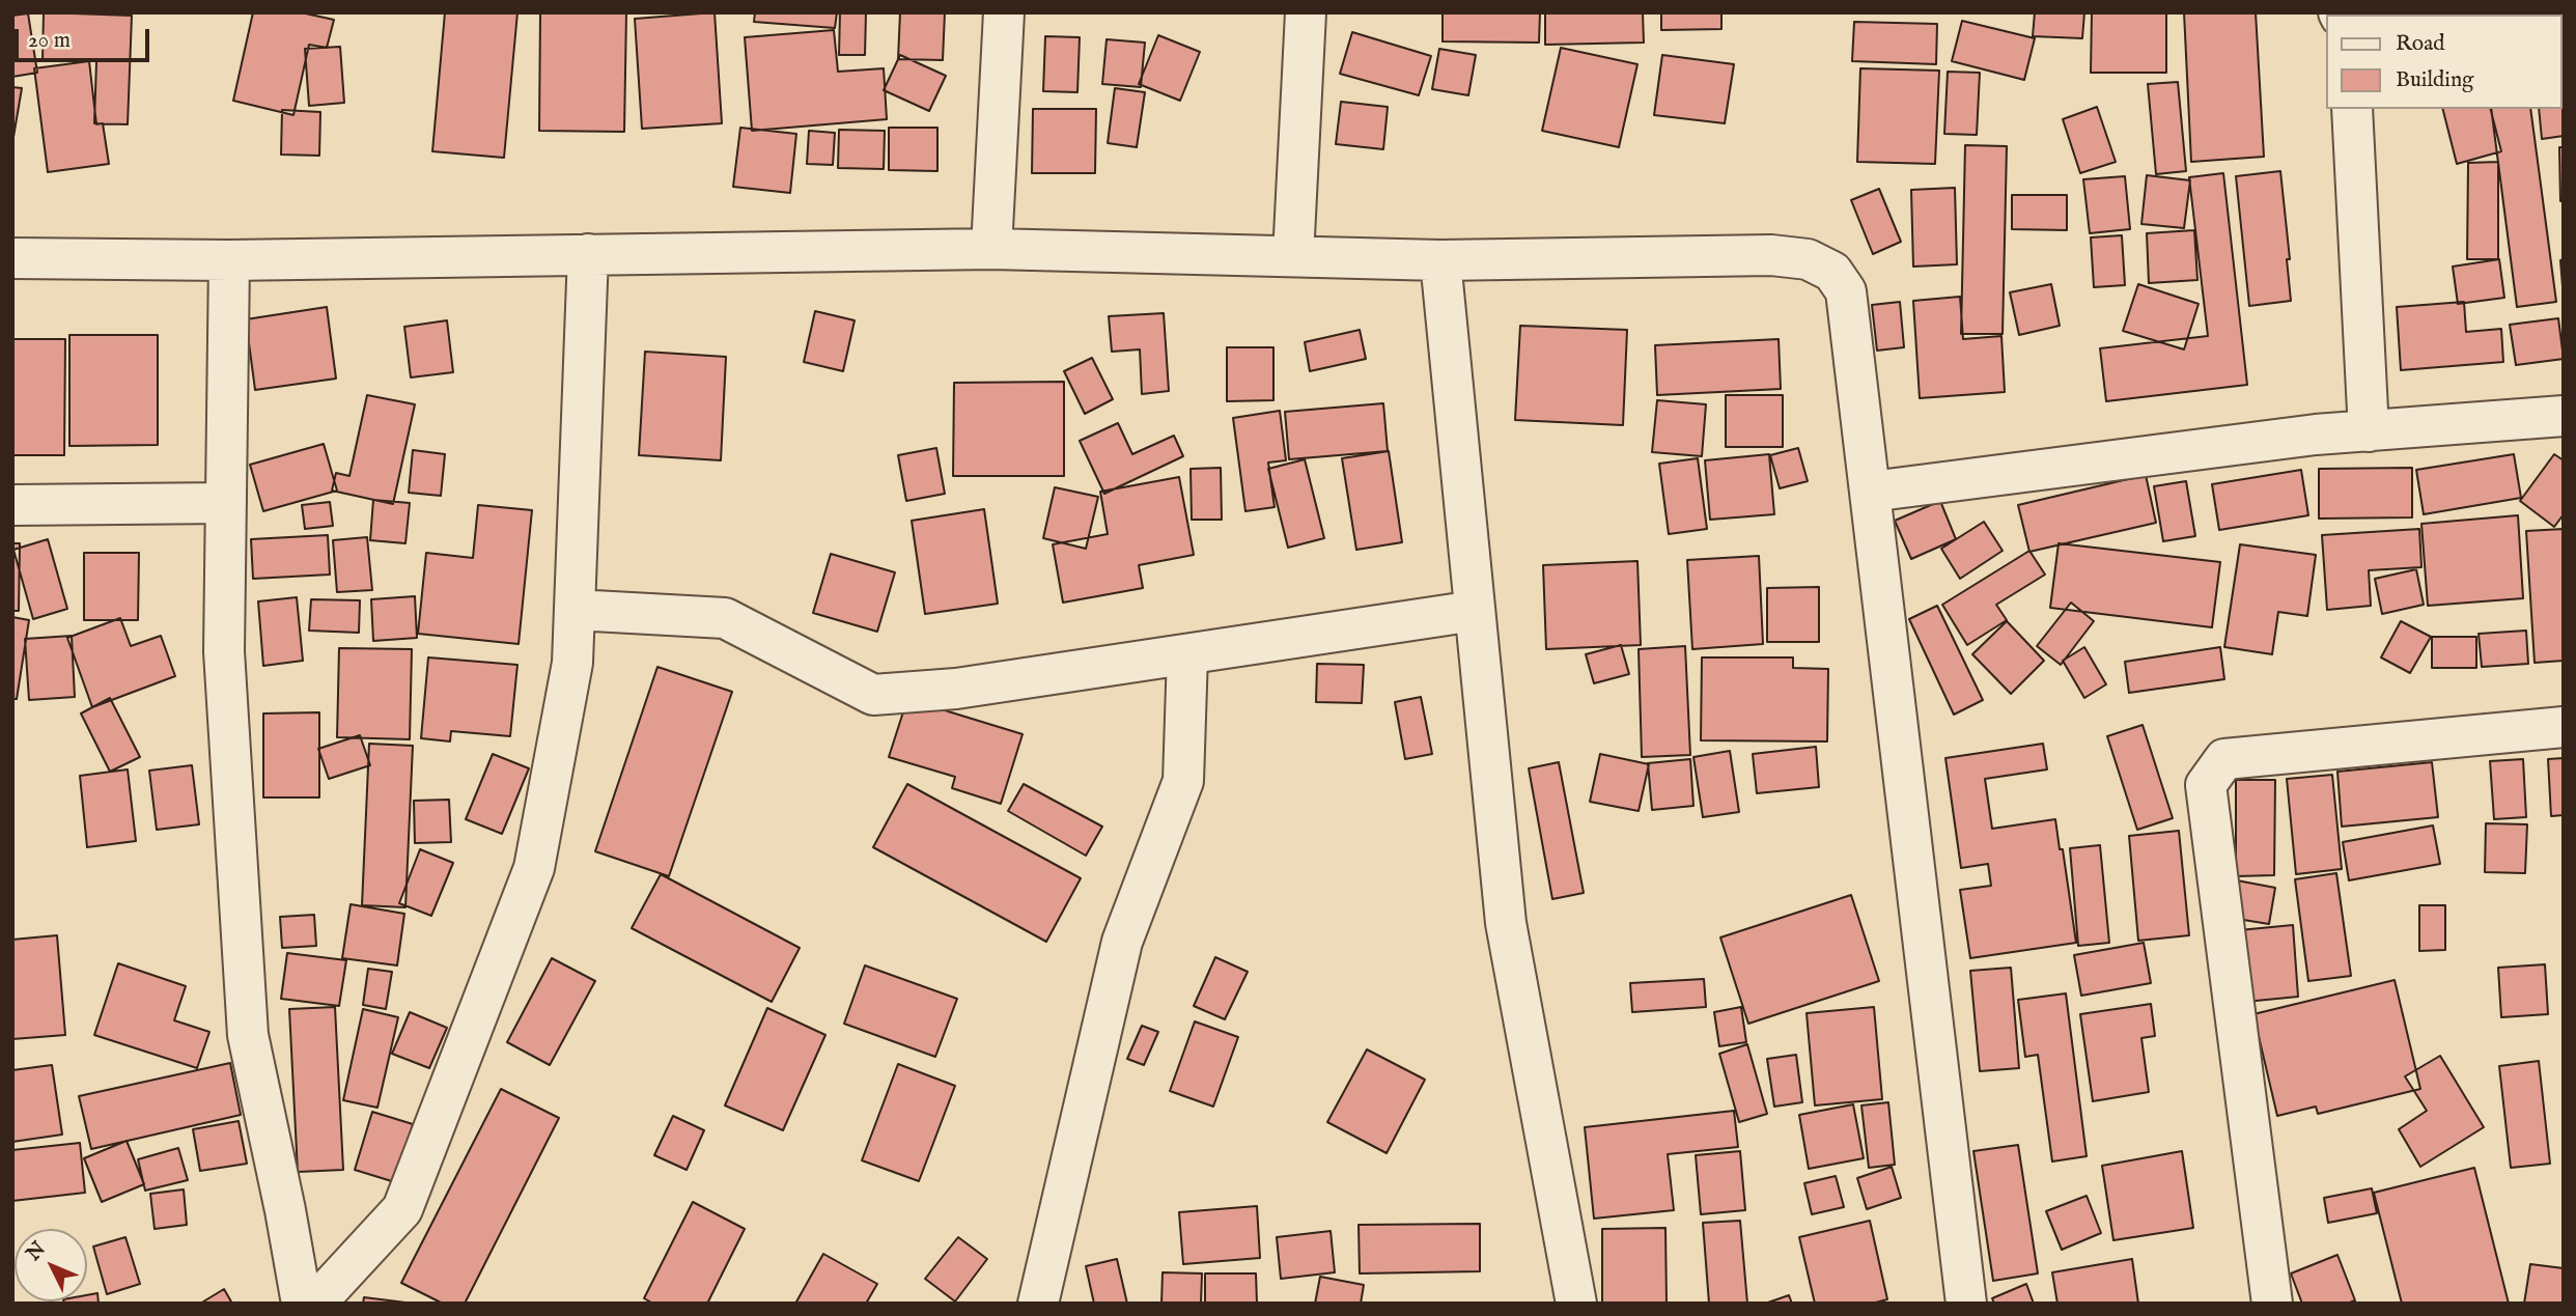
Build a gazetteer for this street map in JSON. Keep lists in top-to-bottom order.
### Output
{
  "legend": ["Road", "Building"],
  "scale_bar": "20 m",
  "north": "top left"
}
